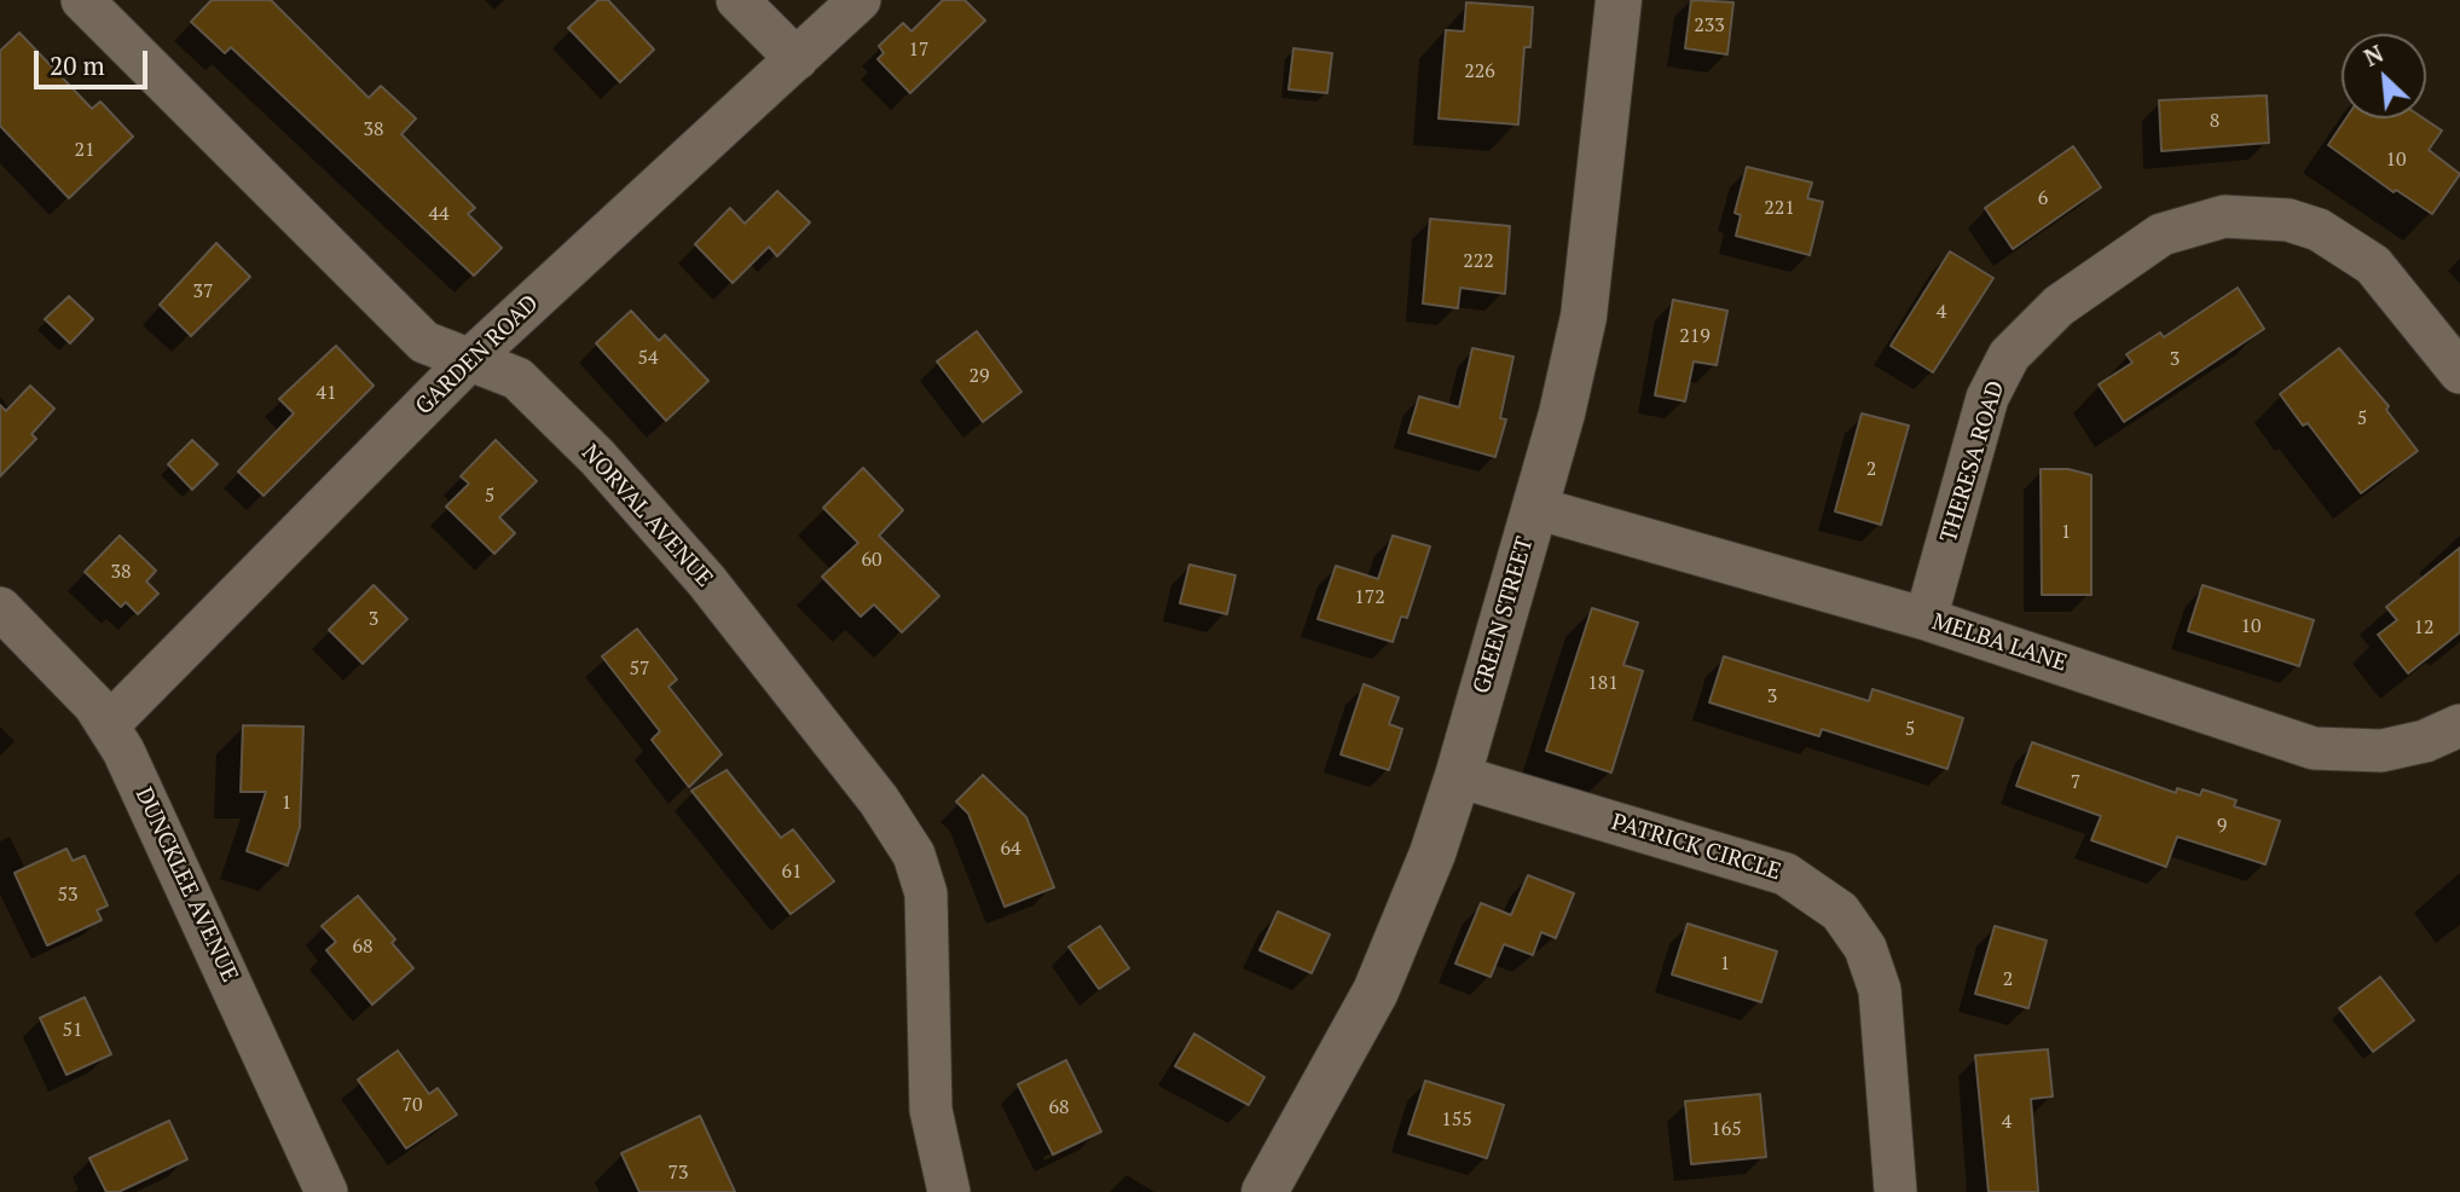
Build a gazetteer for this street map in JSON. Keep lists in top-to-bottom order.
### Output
{
  "streets": {
    "street": [
      "GARDEN ROAD",
      "THERESA ROAD",
      "NORVAL AVENUE",
      "GREEN STREET",
      "MELBA LANE",
      "PATRICK CIRCLE",
      "DUNCKLEE AVENUE"
    ]
  },
  "crossings": [
    ["GARDEN ROAD", "NORVAL AVENUE"],
    ["GARDEN ROAD", "DUNCKLEE AVENUE"],
    ["THERESA ROAD", "MELBA LANE"],
    ["GREEN STREET", "MELBA LANE"],
    ["GREEN STREET", "PATRICK CIRCLE"]
  ],
  "house_numbers": [
    "233",
    "17",
    "226",
    "8",
    "38",
    "21",
    "10",
    "6",
    "221",
    "44",
    "222",
    "37",
    "4",
    "219",
    "54",
    "3",
    "29",
    "41",
    "5",
    "2",
    "5",
    "1",
    "60",
    "38",
    "172",
    "3",
    "10",
    "12",
    "57",
    "181",
    "3",
    "5",
    "7",
    "1",
    "9",
    "64",
    "61",
    "53",
    "68",
    "1",
    "2",
    "51",
    "70",
    "68",
    "155",
    "4",
    "165",
    "73"
  ],
  "scale_bar": "20 m",
  "north": "top left"
}
